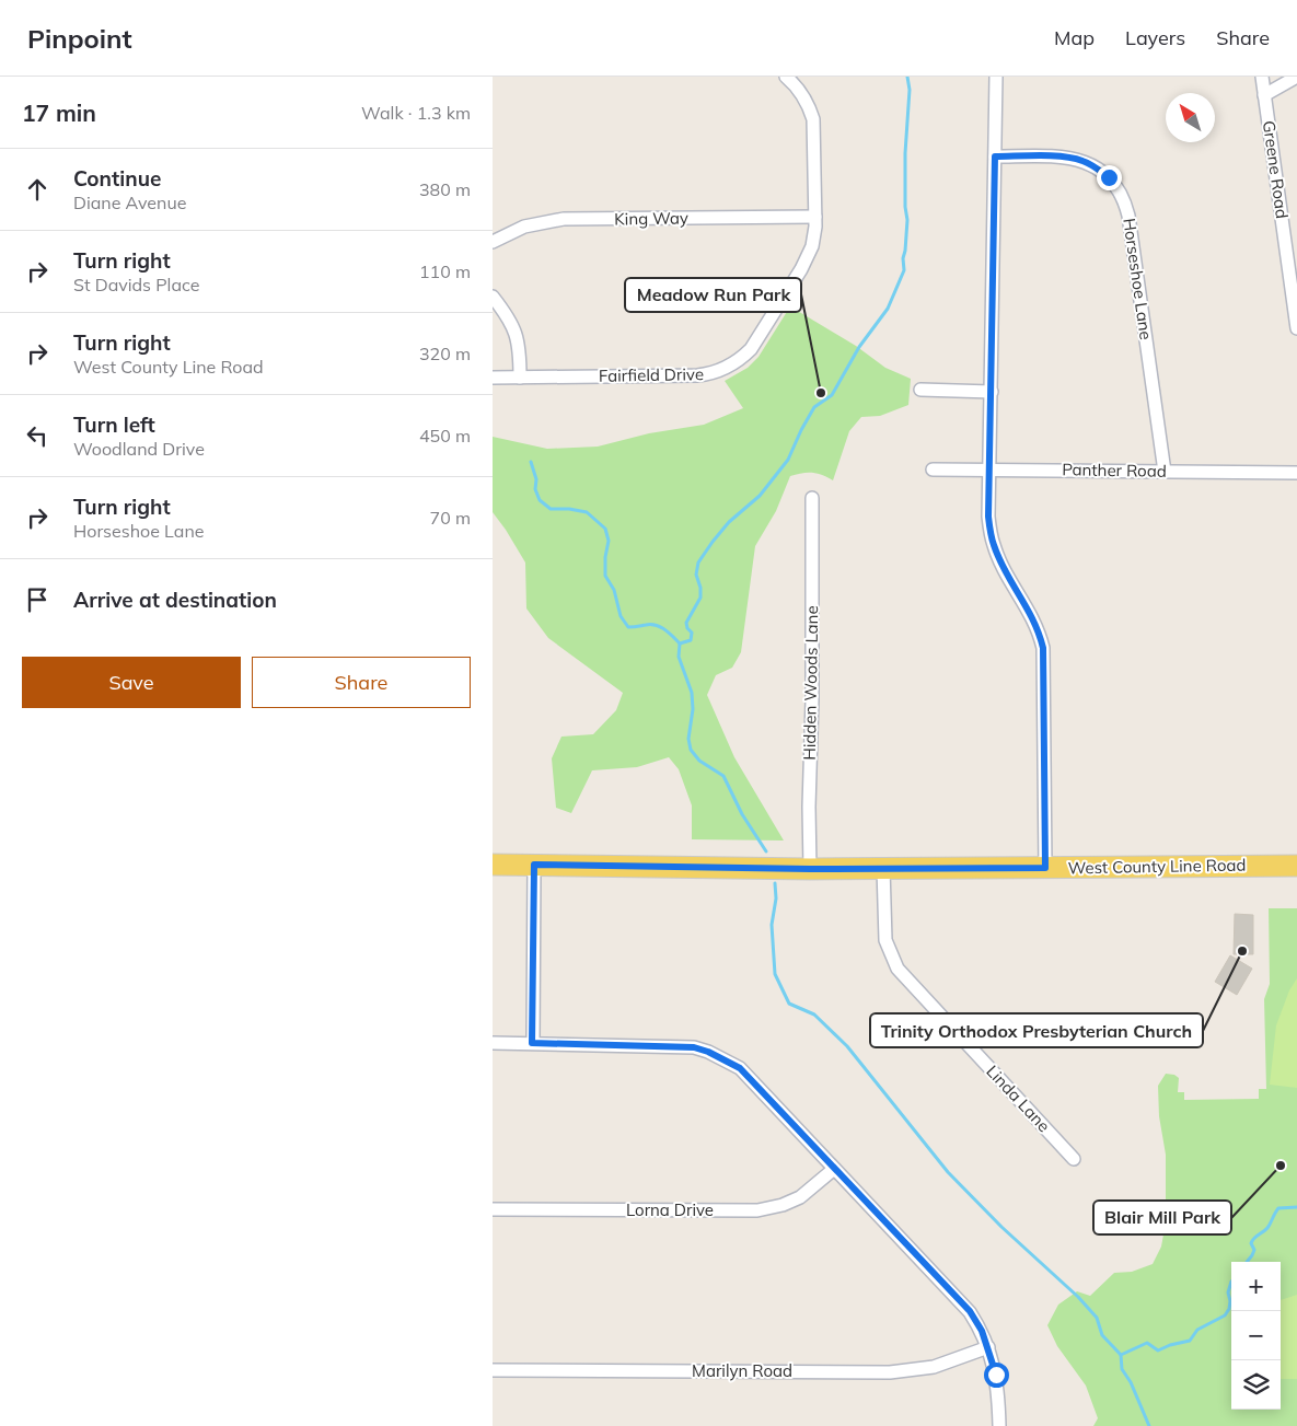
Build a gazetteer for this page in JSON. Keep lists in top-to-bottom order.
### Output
{
  "streets": {
    "main road": ["West County Line Road"],
    "street": [
      "Greene Road",
      "King Way",
      "Horseshoe Lane",
      "Fairfield Drive",
      "Panther Road",
      "Hidden Woods Lane",
      "Linda Lane",
      "Lorna Drive",
      "Marilyn Road"
    ]
  },
  "crossings": [
    ["King Way", "Fairfield Drive"],
    ["Horseshoe Lane", "Panther Road"],
    ["Hidden Woods Lane", "West County Line Road"],
    ["West County Line Road", "Linda Lane"]
  ],
  "places": ["Meadow Run Park", "Trinity Orthodox Presbyterian Church", "Blair Mill Park"],
  "north": "top left",
  "page": {
    "header": "Pinpoint",
    "nav": ["Map", "Layers", "Share"],
    "heading": ["17 min", "Walk · 1.3 km"],
    "list": [
      ["Continue", "Diane Avenue", "380 m"],
      ["Turn right", "St Davids Place", "110 m"],
      ["Turn right", "West County Line Road", "320 m"],
      ["Turn left", "Woodland Drive", "450 m"],
      ["Turn right", "Horseshoe Lane", "70 m"],
      "Arrive at destination"
    ],
    "buttons": ["Save", "Share"],
    "map_buttons": ["+", "−"]
  }
}
